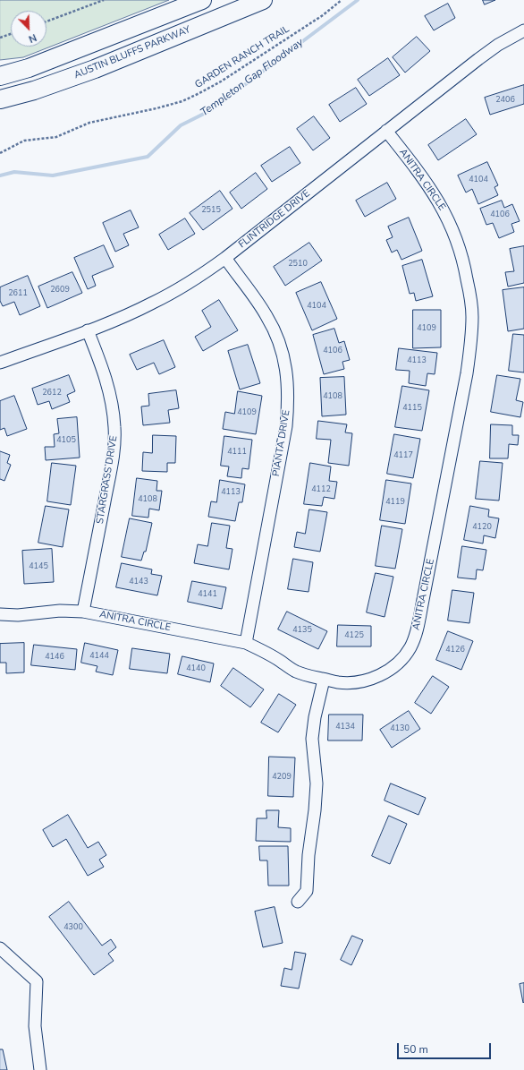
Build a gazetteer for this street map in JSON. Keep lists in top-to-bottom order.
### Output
{
  "streets": {
    "main road": ["AUSTIN BLUFFS PARKWAY"],
    "street": [
      "ANITRA CIRCLE",
      "FLINTRIDGE DRIVE",
      "PIANTA DRIVE",
      "STARGRASS DRIVE"
    ],
    "path": ["GARDEN RANCH TRAIL"]
  },
  "crossings": [
    ["ANITRA CIRCLE", "FLINTRIDGE DRIVE"],
    ["ANITRA CIRCLE", "PIANTA DRIVE"],
    ["ANITRA CIRCLE", "STARGRASS DRIVE"],
    ["FLINTRIDGE DRIVE", "PIANTA DRIVE"],
    ["FLINTRIDGE DRIVE", "STARGRASS DRIVE"]
  ],
  "water": ["Templeton Gap Floodway"],
  "house_numbers": [
    "2406",
    "4104",
    "2515",
    "4106",
    "2510",
    "2609",
    "2611",
    "4104",
    "4109",
    "4106",
    "4113",
    "2612",
    "4108",
    "4115",
    "4109",
    "4105",
    "4111",
    "4117",
    "4112",
    "4113",
    "4108",
    "4119",
    "4120",
    "4145",
    "4143",
    "4141",
    "4135",
    "4125",
    "4126",
    "4144",
    "4146",
    "4140",
    "4134",
    "4130",
    "4209",
    "4300"
  ],
  "scale_bar": "50 m",
  "north": "bottom right"
}
